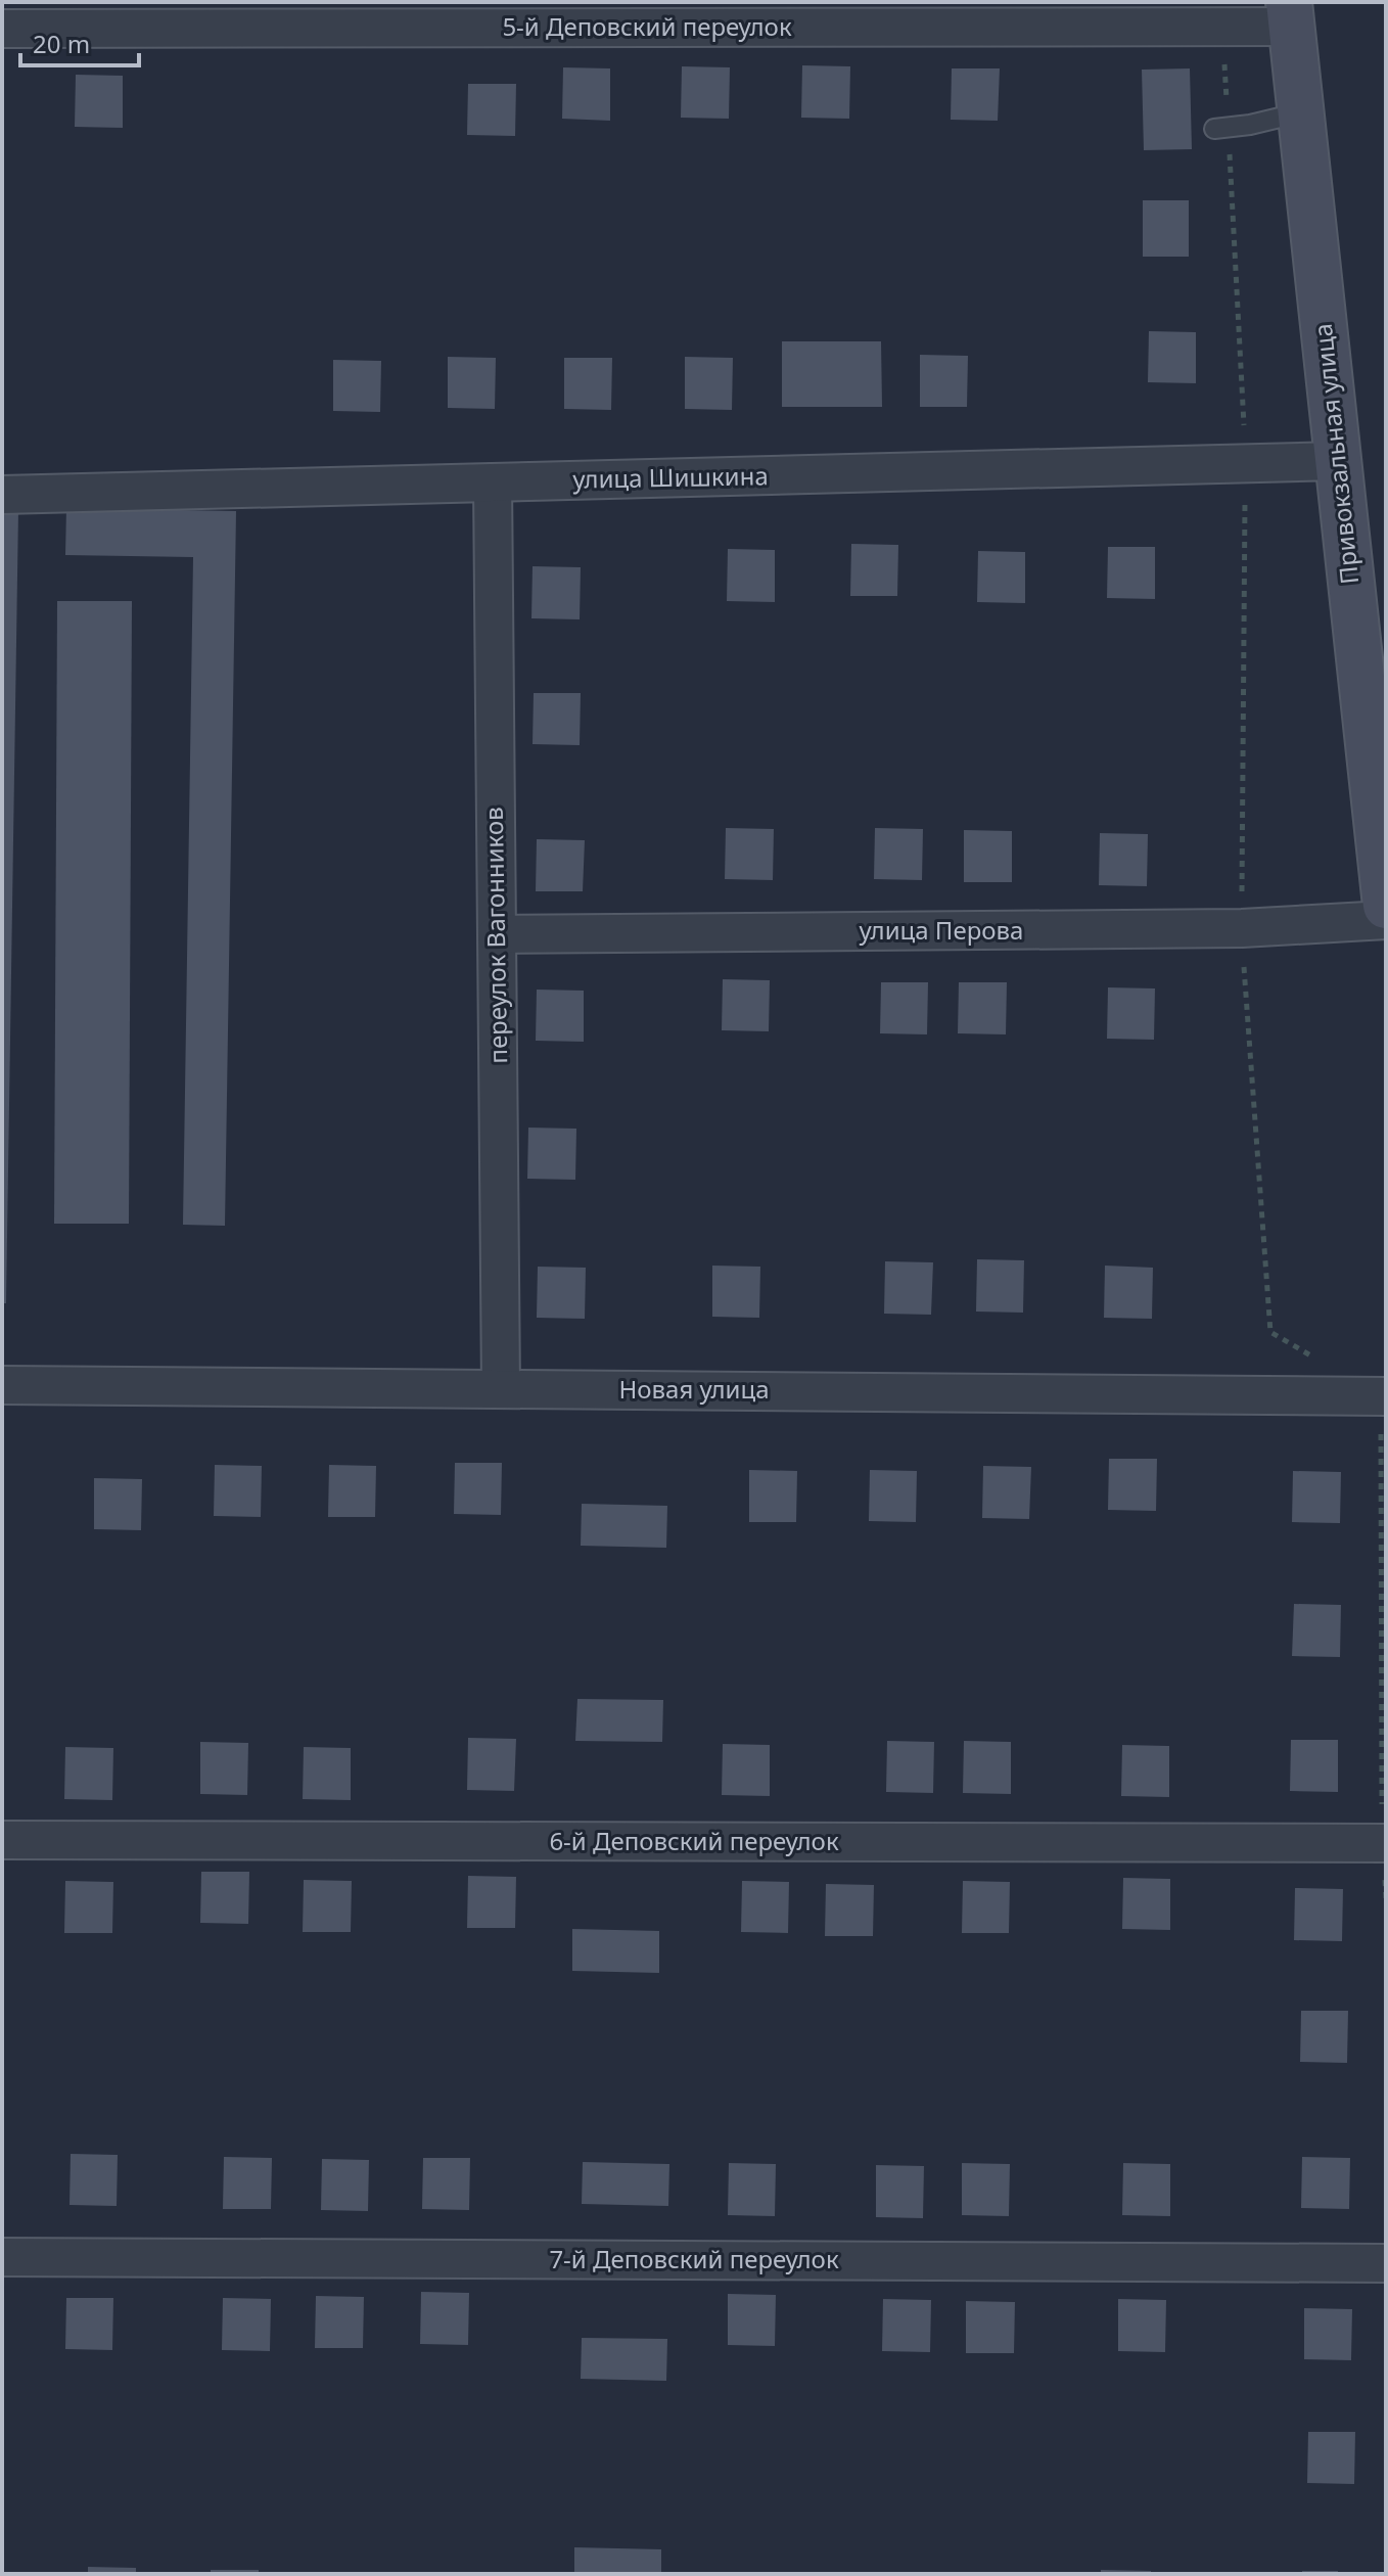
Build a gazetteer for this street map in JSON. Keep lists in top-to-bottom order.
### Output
{
  "streets": {
    "street": [
      "5-й Деповский переулок",
      "Привокзальная улица",
      "улица Шишкина",
      "улица Перова",
      "переулок Вагонников",
      "Новая улица",
      "6-й Деповский переулок",
      "7-й Деповский переулок"
    ]
  },
  "crossings": [
    ["5-й Деповский переулок", "Привокзальная улица"],
    ["Привокзальная улица", "улица Шишкина"],
    ["улица Шишкина", "переулок Вагонников"],
    ["улица Перова", "переулок Вагонников"],
    ["переулок Вагонников", "Новая улица"]
  ],
  "scale_bar": "20 m"
}
